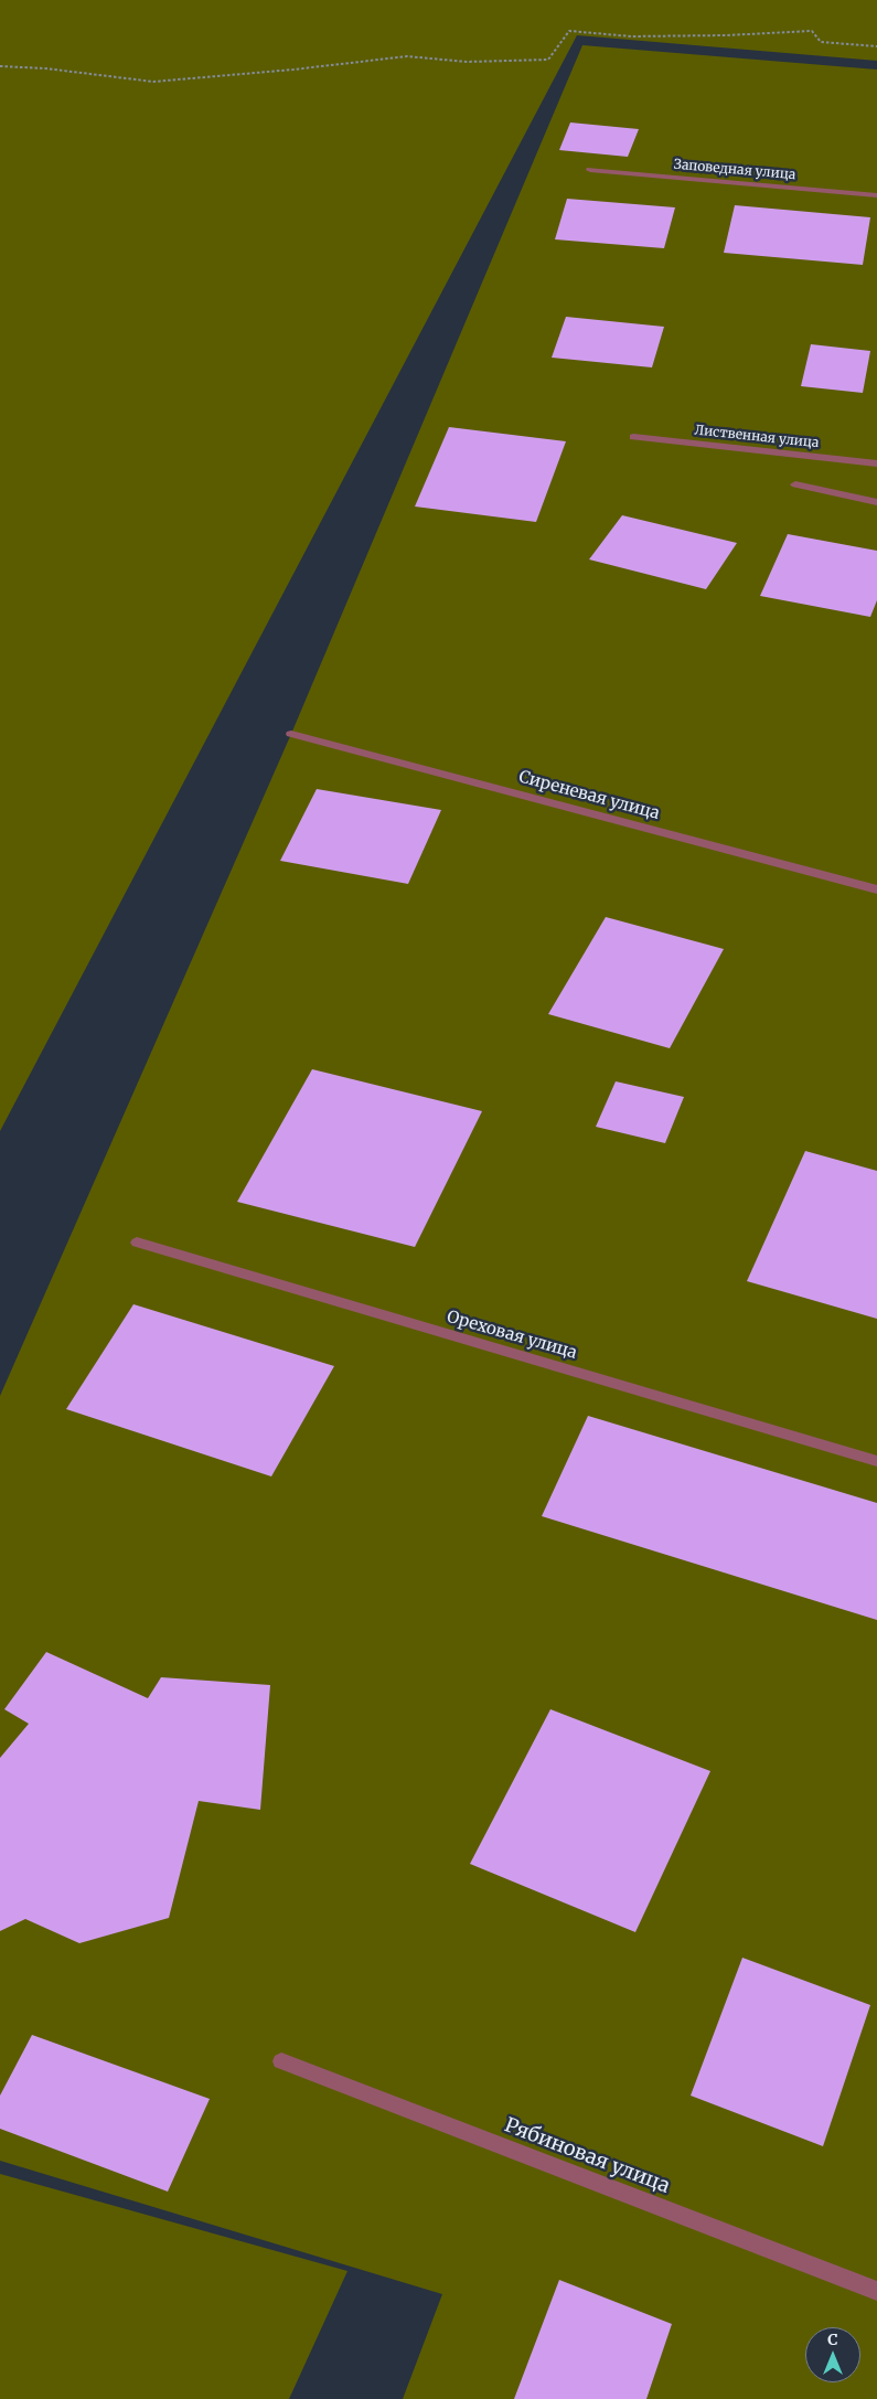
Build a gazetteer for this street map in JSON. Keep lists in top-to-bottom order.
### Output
{
  "streets": {
    "street": [
      "Заповедная улица",
      "Лиственная улица",
      "Сиреневая улица",
      "Ореховая улица",
      "Рябиновая улица"
    ]
  },
  "north": "top"
}
